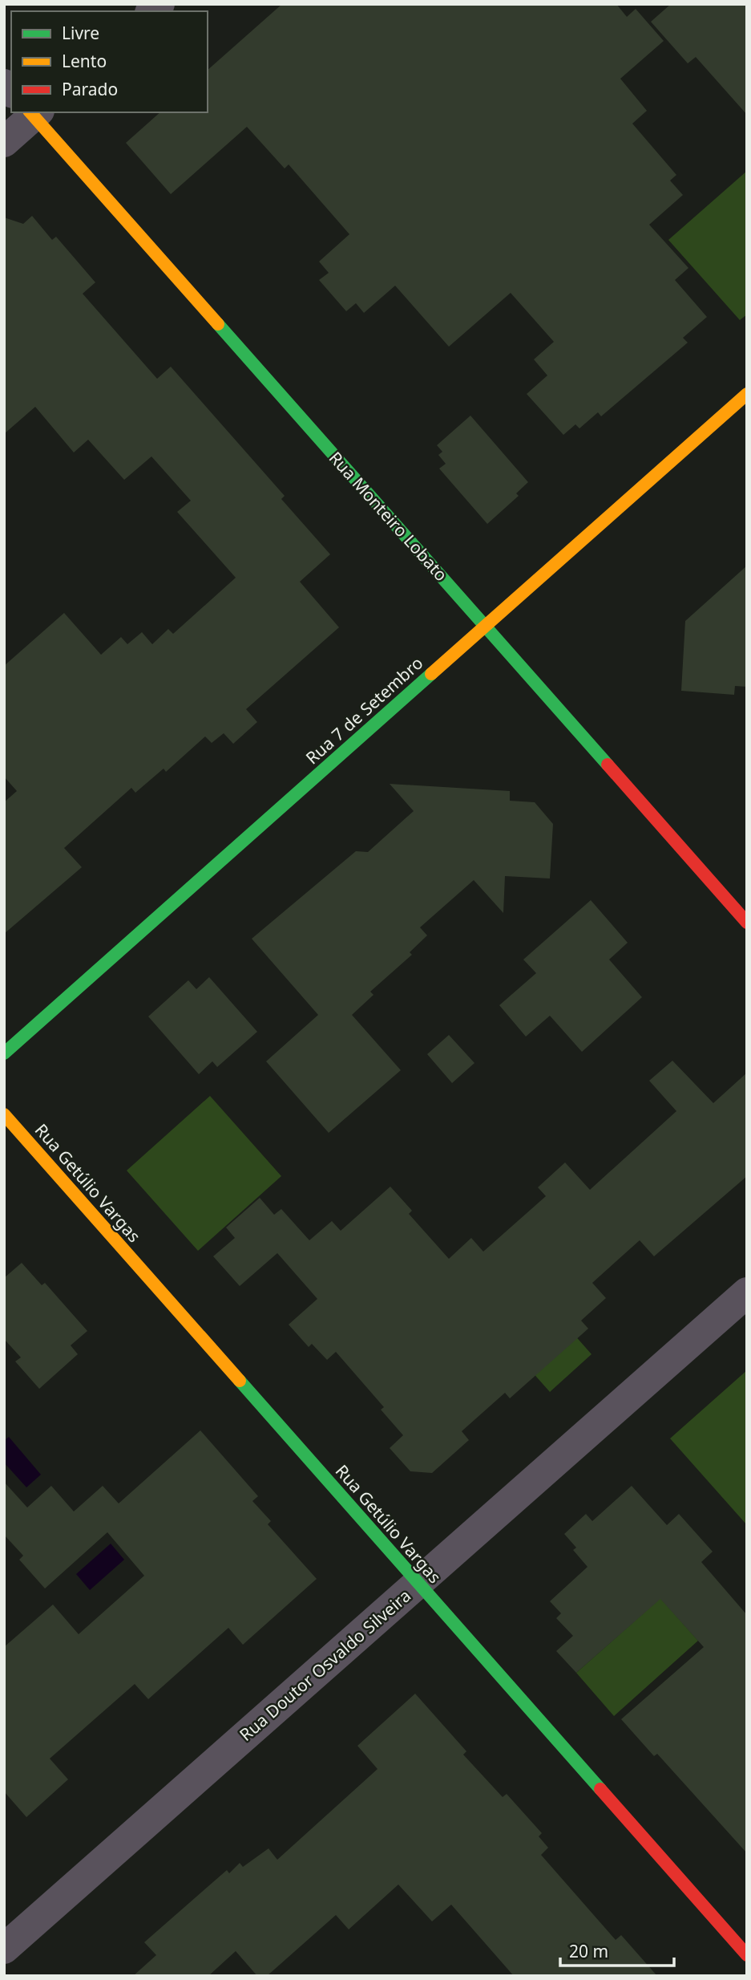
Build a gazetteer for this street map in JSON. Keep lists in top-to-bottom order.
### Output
{
  "streets": {
    "street": [
      "Rua Monteiro Lobato",
      "Rua 7 de Setembro",
      "Rua Getúlio Vargas",
      "Rua Doutor Osvaldo Silveira"
    ]
  },
  "crossings": [
    ["Rua Monteiro Lobato", "Rua 7 de Setembro"],
    ["Rua Getúlio Vargas", "Rua Doutor Osvaldo Silveira"]
  ],
  "legend": ["Livre", "Lento", "Parado"],
  "scale_bar": "20 m"
}
